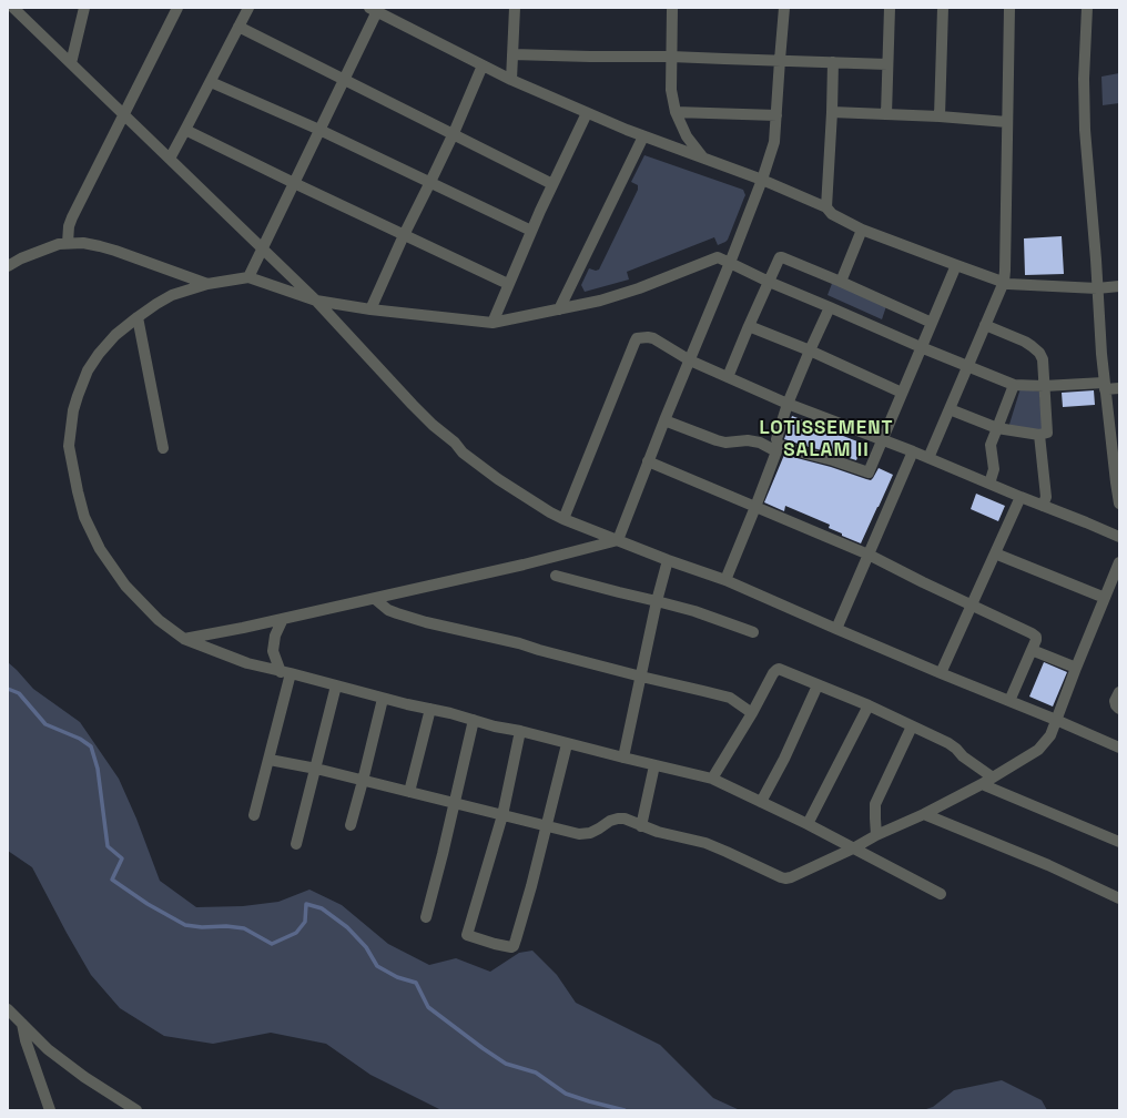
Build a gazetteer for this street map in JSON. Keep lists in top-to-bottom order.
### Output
{
  "districts": ["LOTISSEMENT SALAM II"]
}
